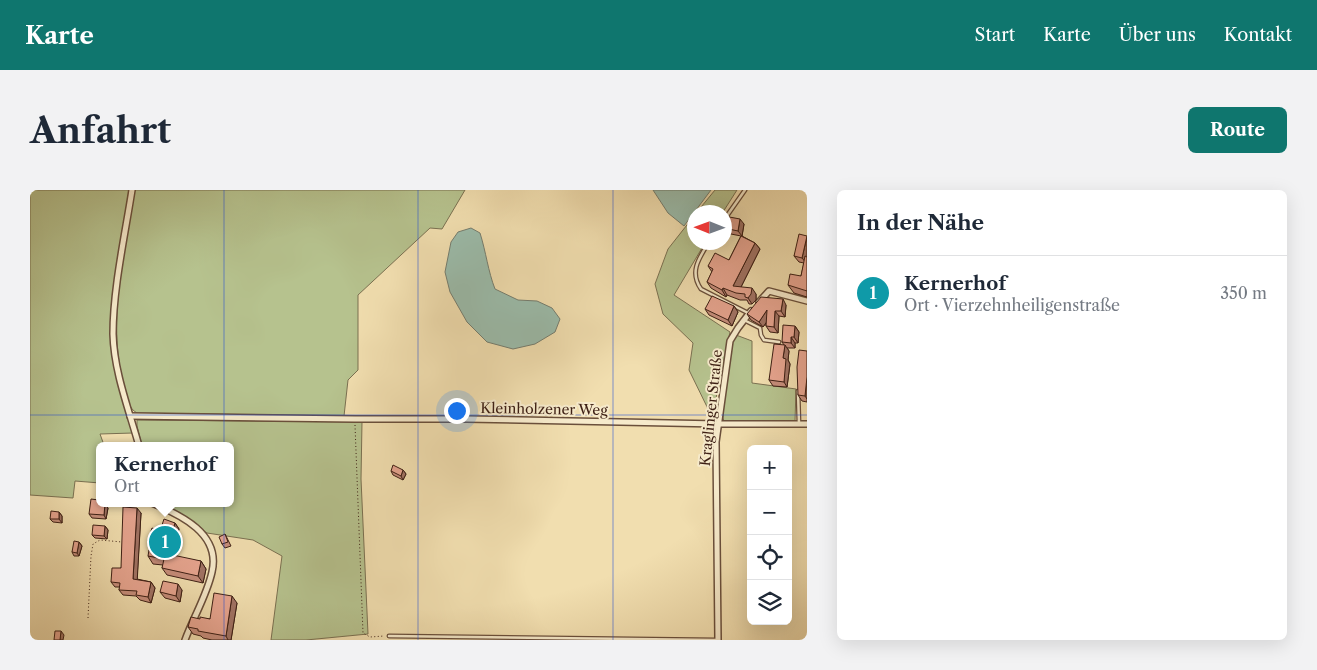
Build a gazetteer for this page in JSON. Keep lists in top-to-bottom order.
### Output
{
  "streets": {
    "street": ["Kraglinger Straße", "Kleinholzener Weg"]
  },
  "crossings": [
    ["Kraglinger Straße", "Kleinholzener Weg"]
  ],
  "north": "left",
  "page": {
    "header": "Karte",
    "nav": [
      "Start",
      "Karte",
      "Über uns",
      "Kontakt"
    ],
    "buttons": "Route",
    "title": "Anfahrt",
    "heading": "In der Nähe",
    "list": [
      {
        "mark": "1",
        "name": "Kernerhof",
        "note": "Ort · Vierzehnheiligenstraße",
        "value": "350 m"
      }
    ],
    "popup": ["Kernerhof", "Ort"],
    "map_buttons": ["+", "−"],
    "pins": "1"
  }
}
